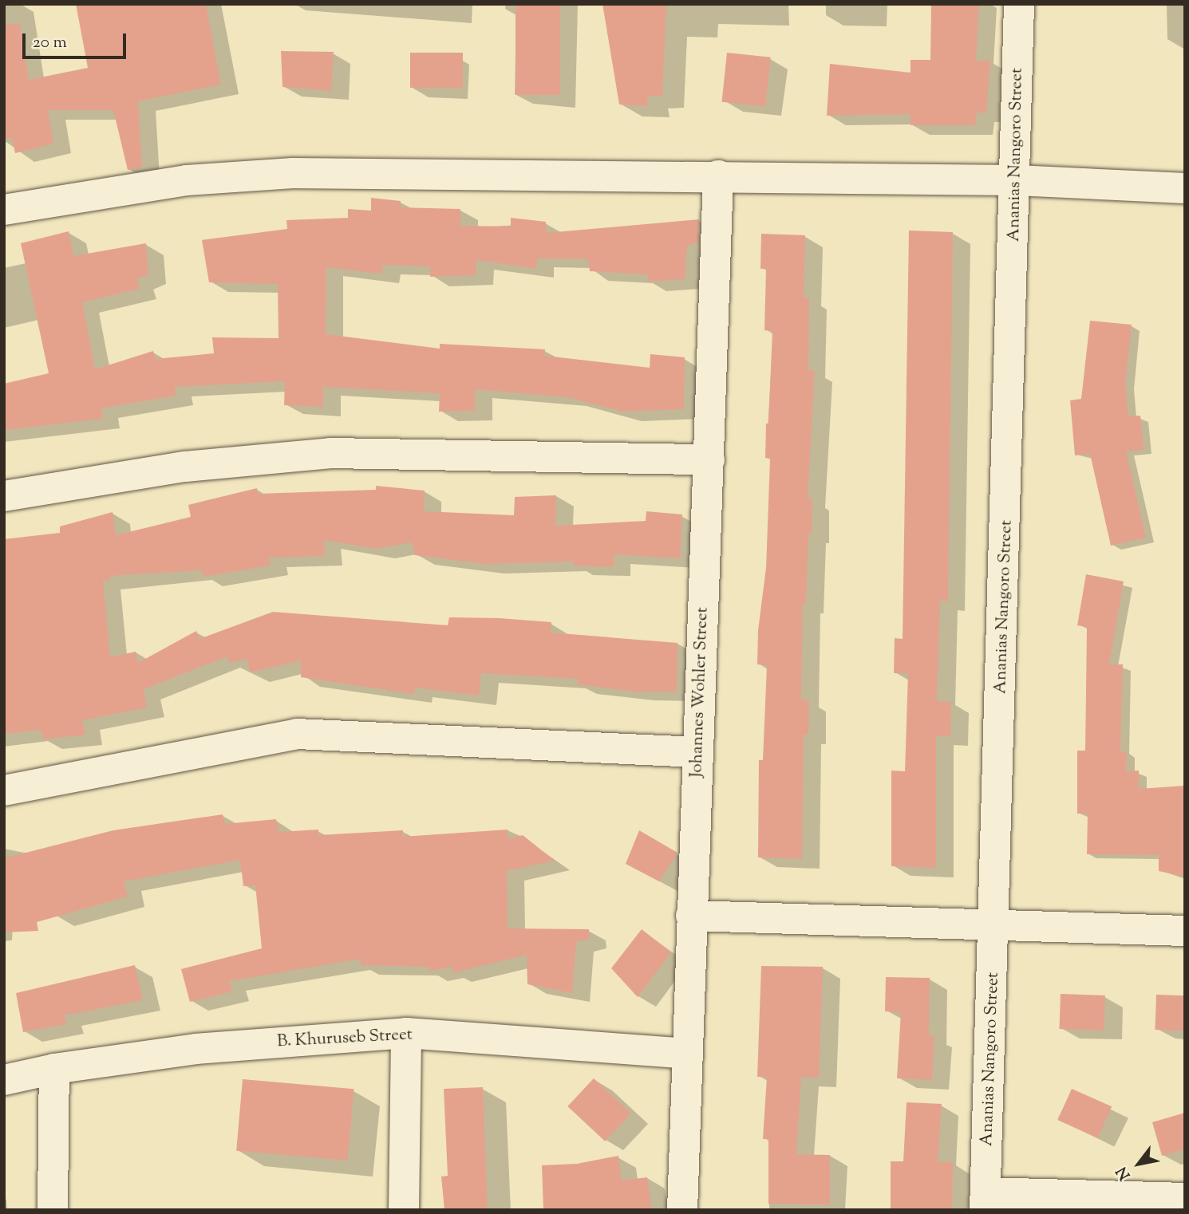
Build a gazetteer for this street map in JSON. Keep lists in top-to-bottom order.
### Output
{
  "streets": {
    "street": ["Ananias Nangoro Street", "Johannes Wohler Street", "B. Khuruseb Street"]
  },
  "crossings": [
    ["Johannes Wohler Street", "B. Khuruseb Street"]
  ],
  "scale_bar": "20 m",
  "north": "bottom left"
}
